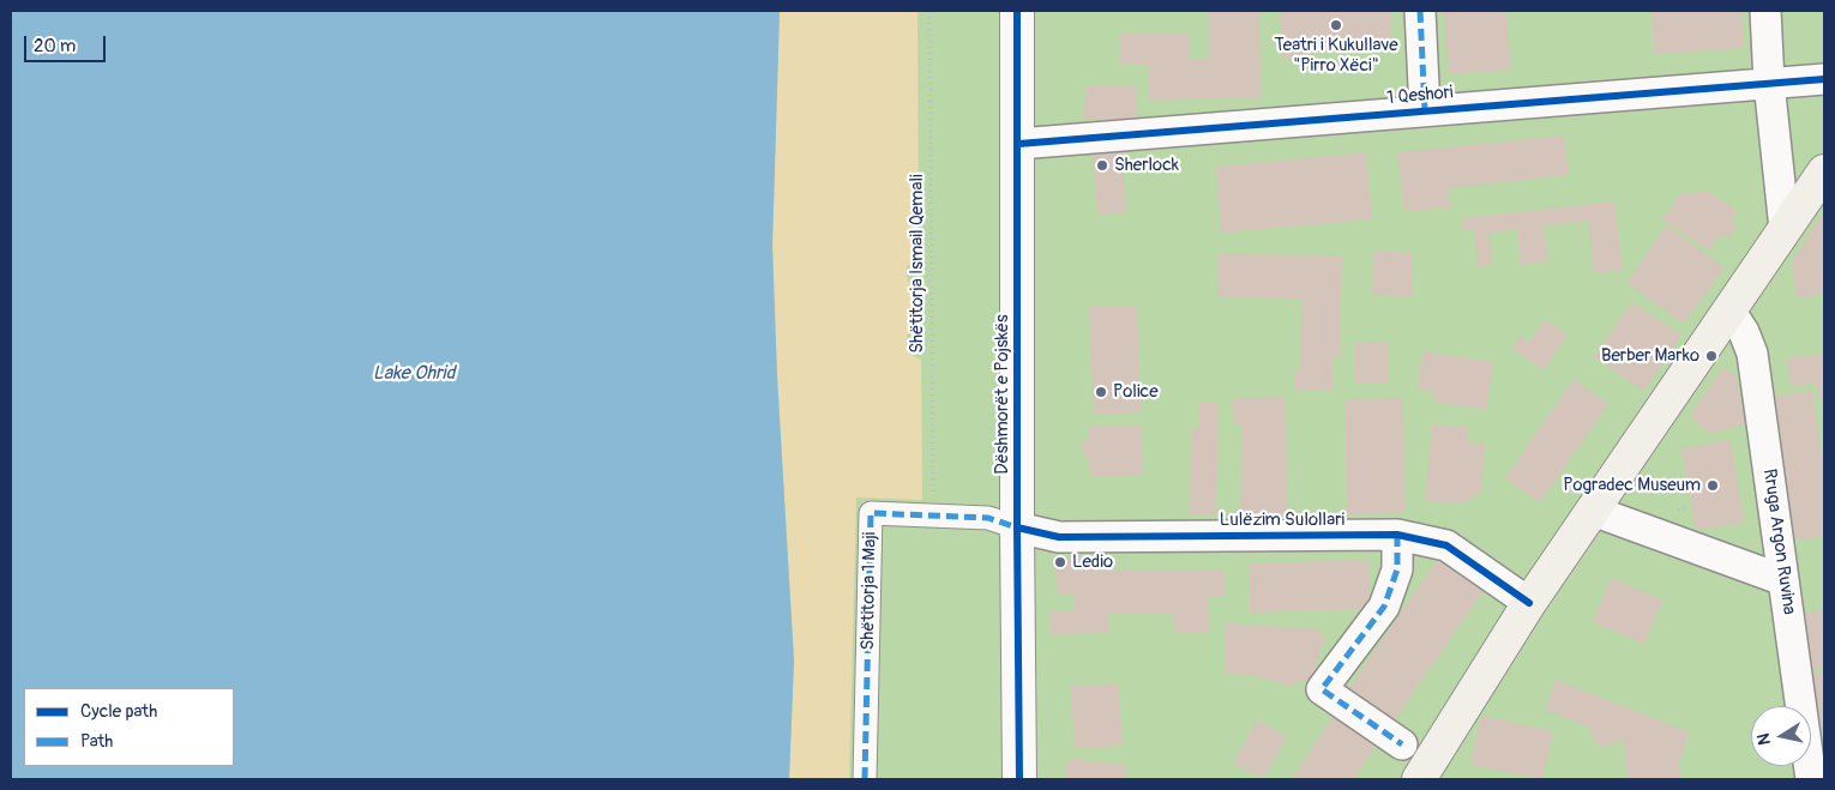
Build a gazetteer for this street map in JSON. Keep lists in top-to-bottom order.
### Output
{
  "streets": {
    "street": [
      "1 Qeshori",
      "Dëshmorët e Pojskës",
      "Lulëzim Sulollari",
      "Rruga Argon Ruvina",
      "Shëtitorja 1 Maji"
    ],
    "path": ["Shëtitorja Ismail Qemali"]
  },
  "crossings": [
    ["1 Qeshori", "Dëshmorët e Pojskës"],
    ["Shëtitorja Ismail Qemali", "Shëtitorja 1 Maji"],
    ["Dëshmorët e Pojskës", "Lulëzim Sulollari"],
    ["Dëshmorët e Pojskës", "Shëtitorja 1 Maji"],
    ["Lulëzim Sulollari", "Shëtitorja 1 Maji"]
  ],
  "water": ["Lake Ohrid"],
  "places": [
    "Teatri i Kukullave \"Pirro Xëci\"",
    "Sherlock",
    "Berber Marko",
    "Police",
    "Pogradec Museum",
    "Ledio"
  ],
  "legend": ["Cycle path", "Path"],
  "scale_bar": "20 m",
  "north": "left"
}
